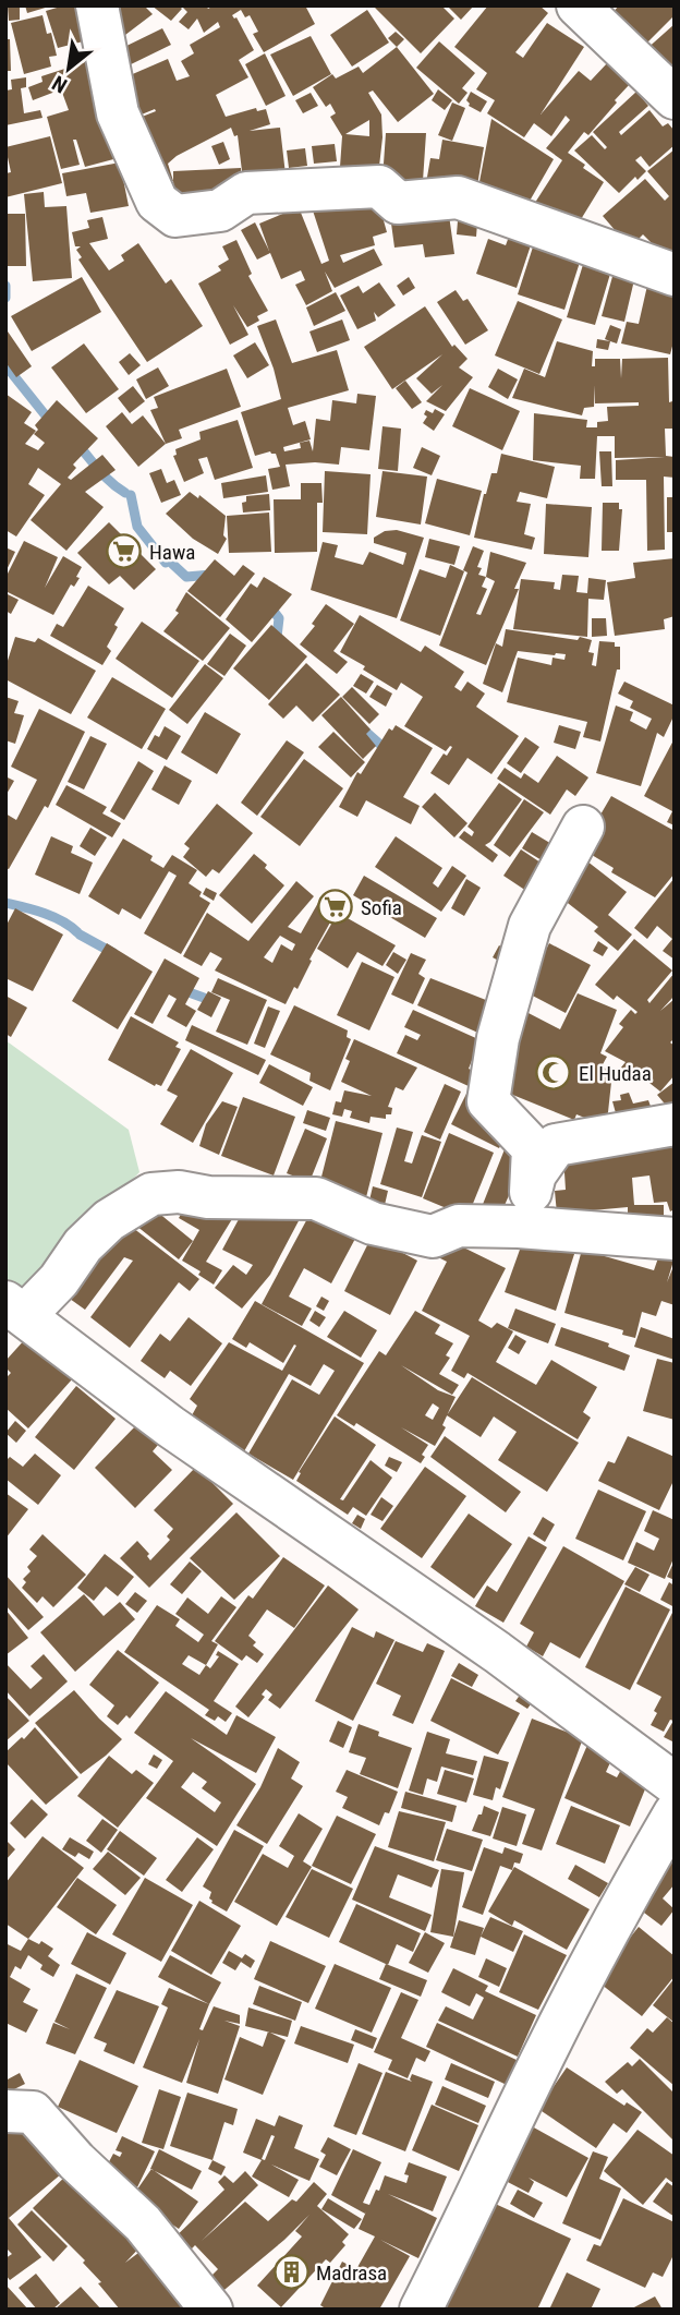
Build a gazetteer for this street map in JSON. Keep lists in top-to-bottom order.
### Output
{
  "places": {
    "supermarket": ["Hawa", "Sofia"],
    "mosque": ["El Hudaa"],
    "building": ["Madrasa"]
  },
  "north": "bottom left"
}
